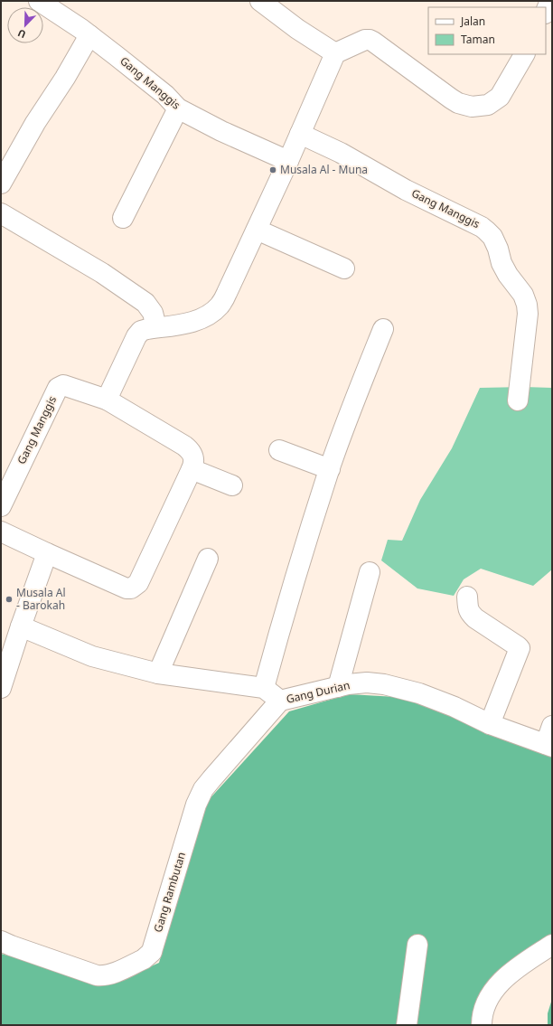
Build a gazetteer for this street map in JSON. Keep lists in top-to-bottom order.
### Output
{
  "streets": {
    "street": ["Gang Manggis", "Gang Durian", "Gang Rambutan"]
  },
  "crossings": [
    ["Gang Durian", "Gang Rambutan"]
  ],
  "places": ["Musala Al - Muna", "Musala Al - Barokah"],
  "legend": ["Jalan", "Taman"],
  "north": "bottom left"
}
